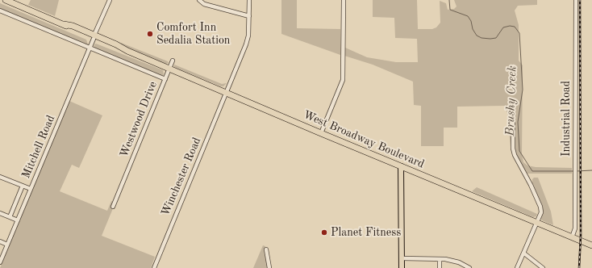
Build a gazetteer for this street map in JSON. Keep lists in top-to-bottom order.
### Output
{
  "streets": {
    "highway": ["West Broadway Boulevard"],
    "street": [
      "Industrial Road",
      "Westwood Drive",
      "Mitchell Road",
      "Winchester Road"
    ]
  },
  "crossings": [
    ["Industrial Road", "West Broadway Boulevard"],
    ["Westwood Drive", "West Broadway Boulevard"],
    ["West Broadway Boulevard", "Mitchell Road"],
    ["West Broadway Boulevard", "Winchester Road"]
  ],
  "water": ["Brushy Creek"],
  "places": ["Comfort Inn Sedalia Station", "Planet Fitness"]
}
